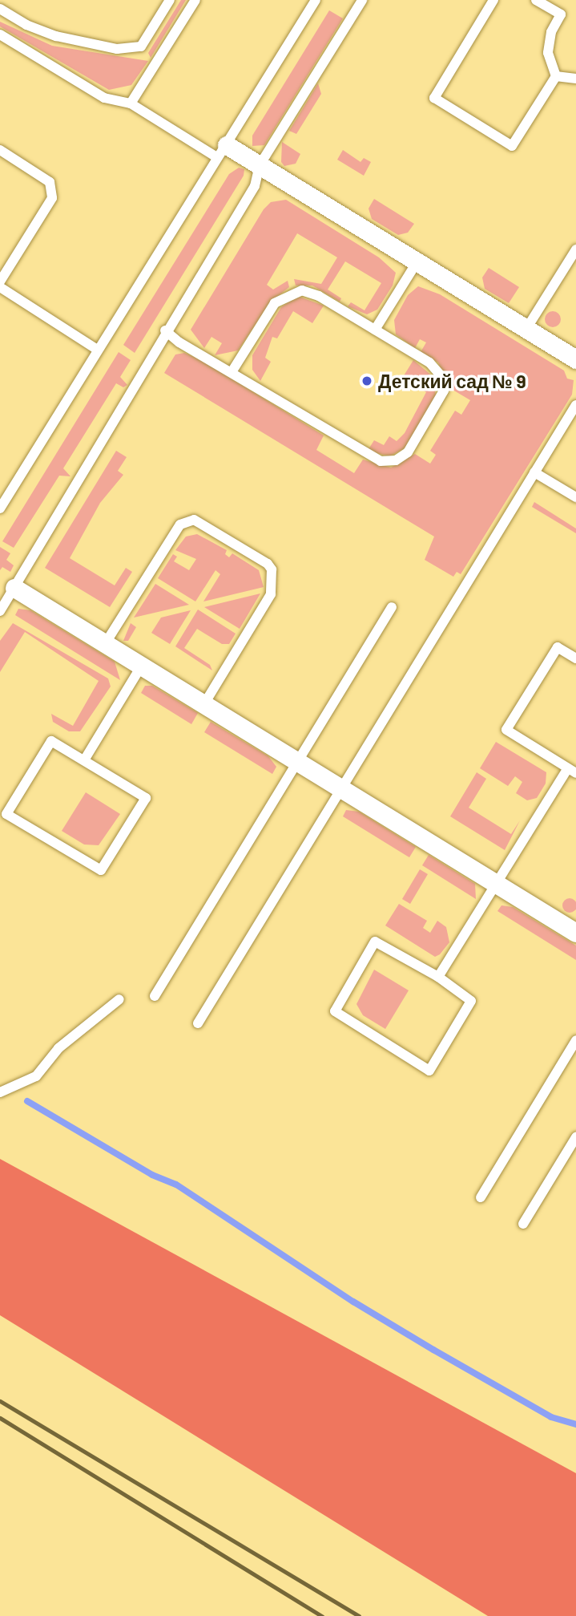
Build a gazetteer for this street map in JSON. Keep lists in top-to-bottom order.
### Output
{
  "places": ["Детский сад № 9"]
}
